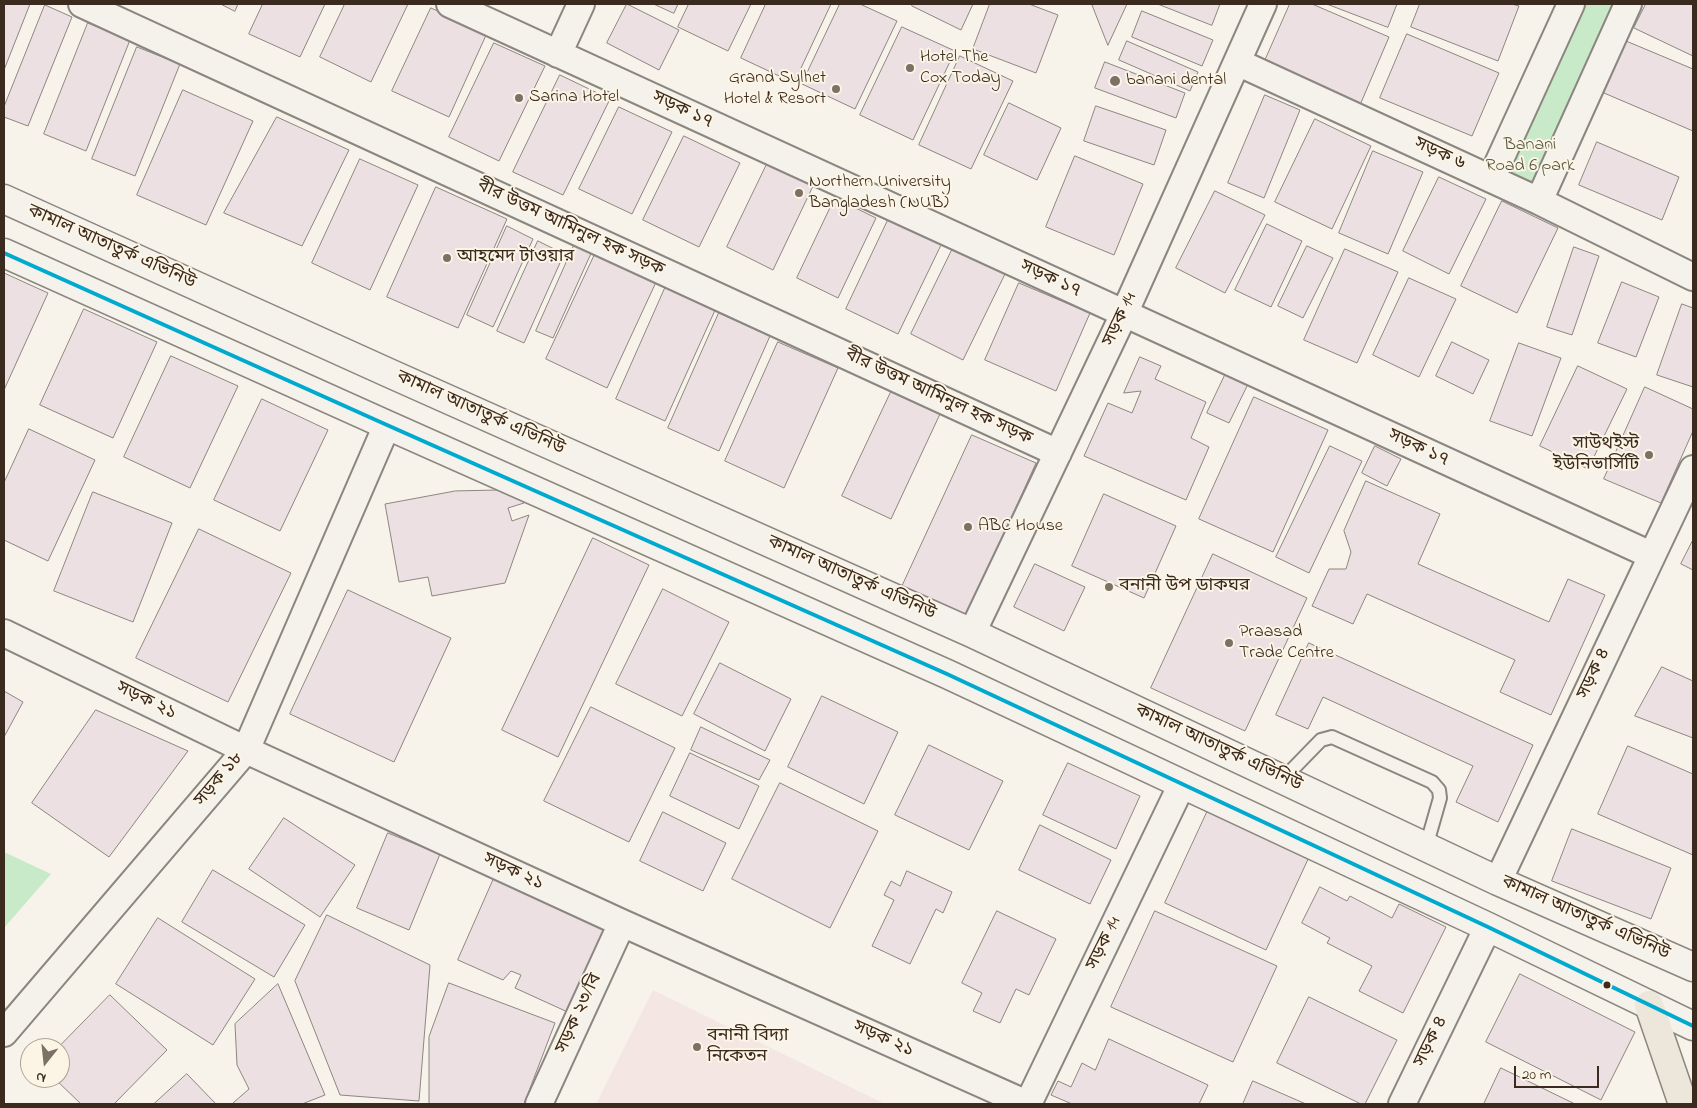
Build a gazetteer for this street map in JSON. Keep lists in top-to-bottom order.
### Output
{
  "streets": {
    "main road": ["কামাল আতাতুর্ক এভিনিউ"],
    "street": [
      "সড়ক ১৭",
      "সড়ক ৬",
      "বীর উত্তম আমিনুল হক সড়ক",
      "সড়ক 14",
      "সড়ক ৪",
      "সড়ক ২১",
      "সড়ক ১৮",
      "সড়ক ২৩/বি"
    ]
  },
  "crossings": [
    ["সড়ক ১৭", "সড়ক 14"],
    ["সড়ক ১৭", "সড়ক ৪"],
    ["সড়ক ৬", "সড়ক 14"],
    ["বীর উত্তম আমিনুল হক সড়ক", "সড়ক 14"],
    ["কামাল আতাতুর্ক এভিনিউ", "সড়ক 14"],
    ["কামাল আতাতুর্ক এভিনিউ", "সড়ক ৪"],
    ["সড়ক 14", "সড়ক ২১"],
    ["সড়ক ২১", "সড়ক ১৮"],
    ["সড়ক ২১", "সড়ক ২৩/বি"]
  ],
  "parks": ["Banani Road 6 park"],
  "places": [
    "Hotel The Cox Today",
    "banani dental",
    "Grand Sylhet Hotel & Resort",
    "Sarina Hotel",
    "Northern University Bangladesh (NUB)",
    "আহমেদ টাওয়ার",
    "সাউথইস্ট ইউনিভার্সিটি",
    "ABC House",
    "বনানী উপ ডাকঘর",
    "Praasad Trade Centre",
    "বনানী বিদ্যা নিকেতন"
  ],
  "scale_bar": "20 m",
  "north": "bottom"
}
